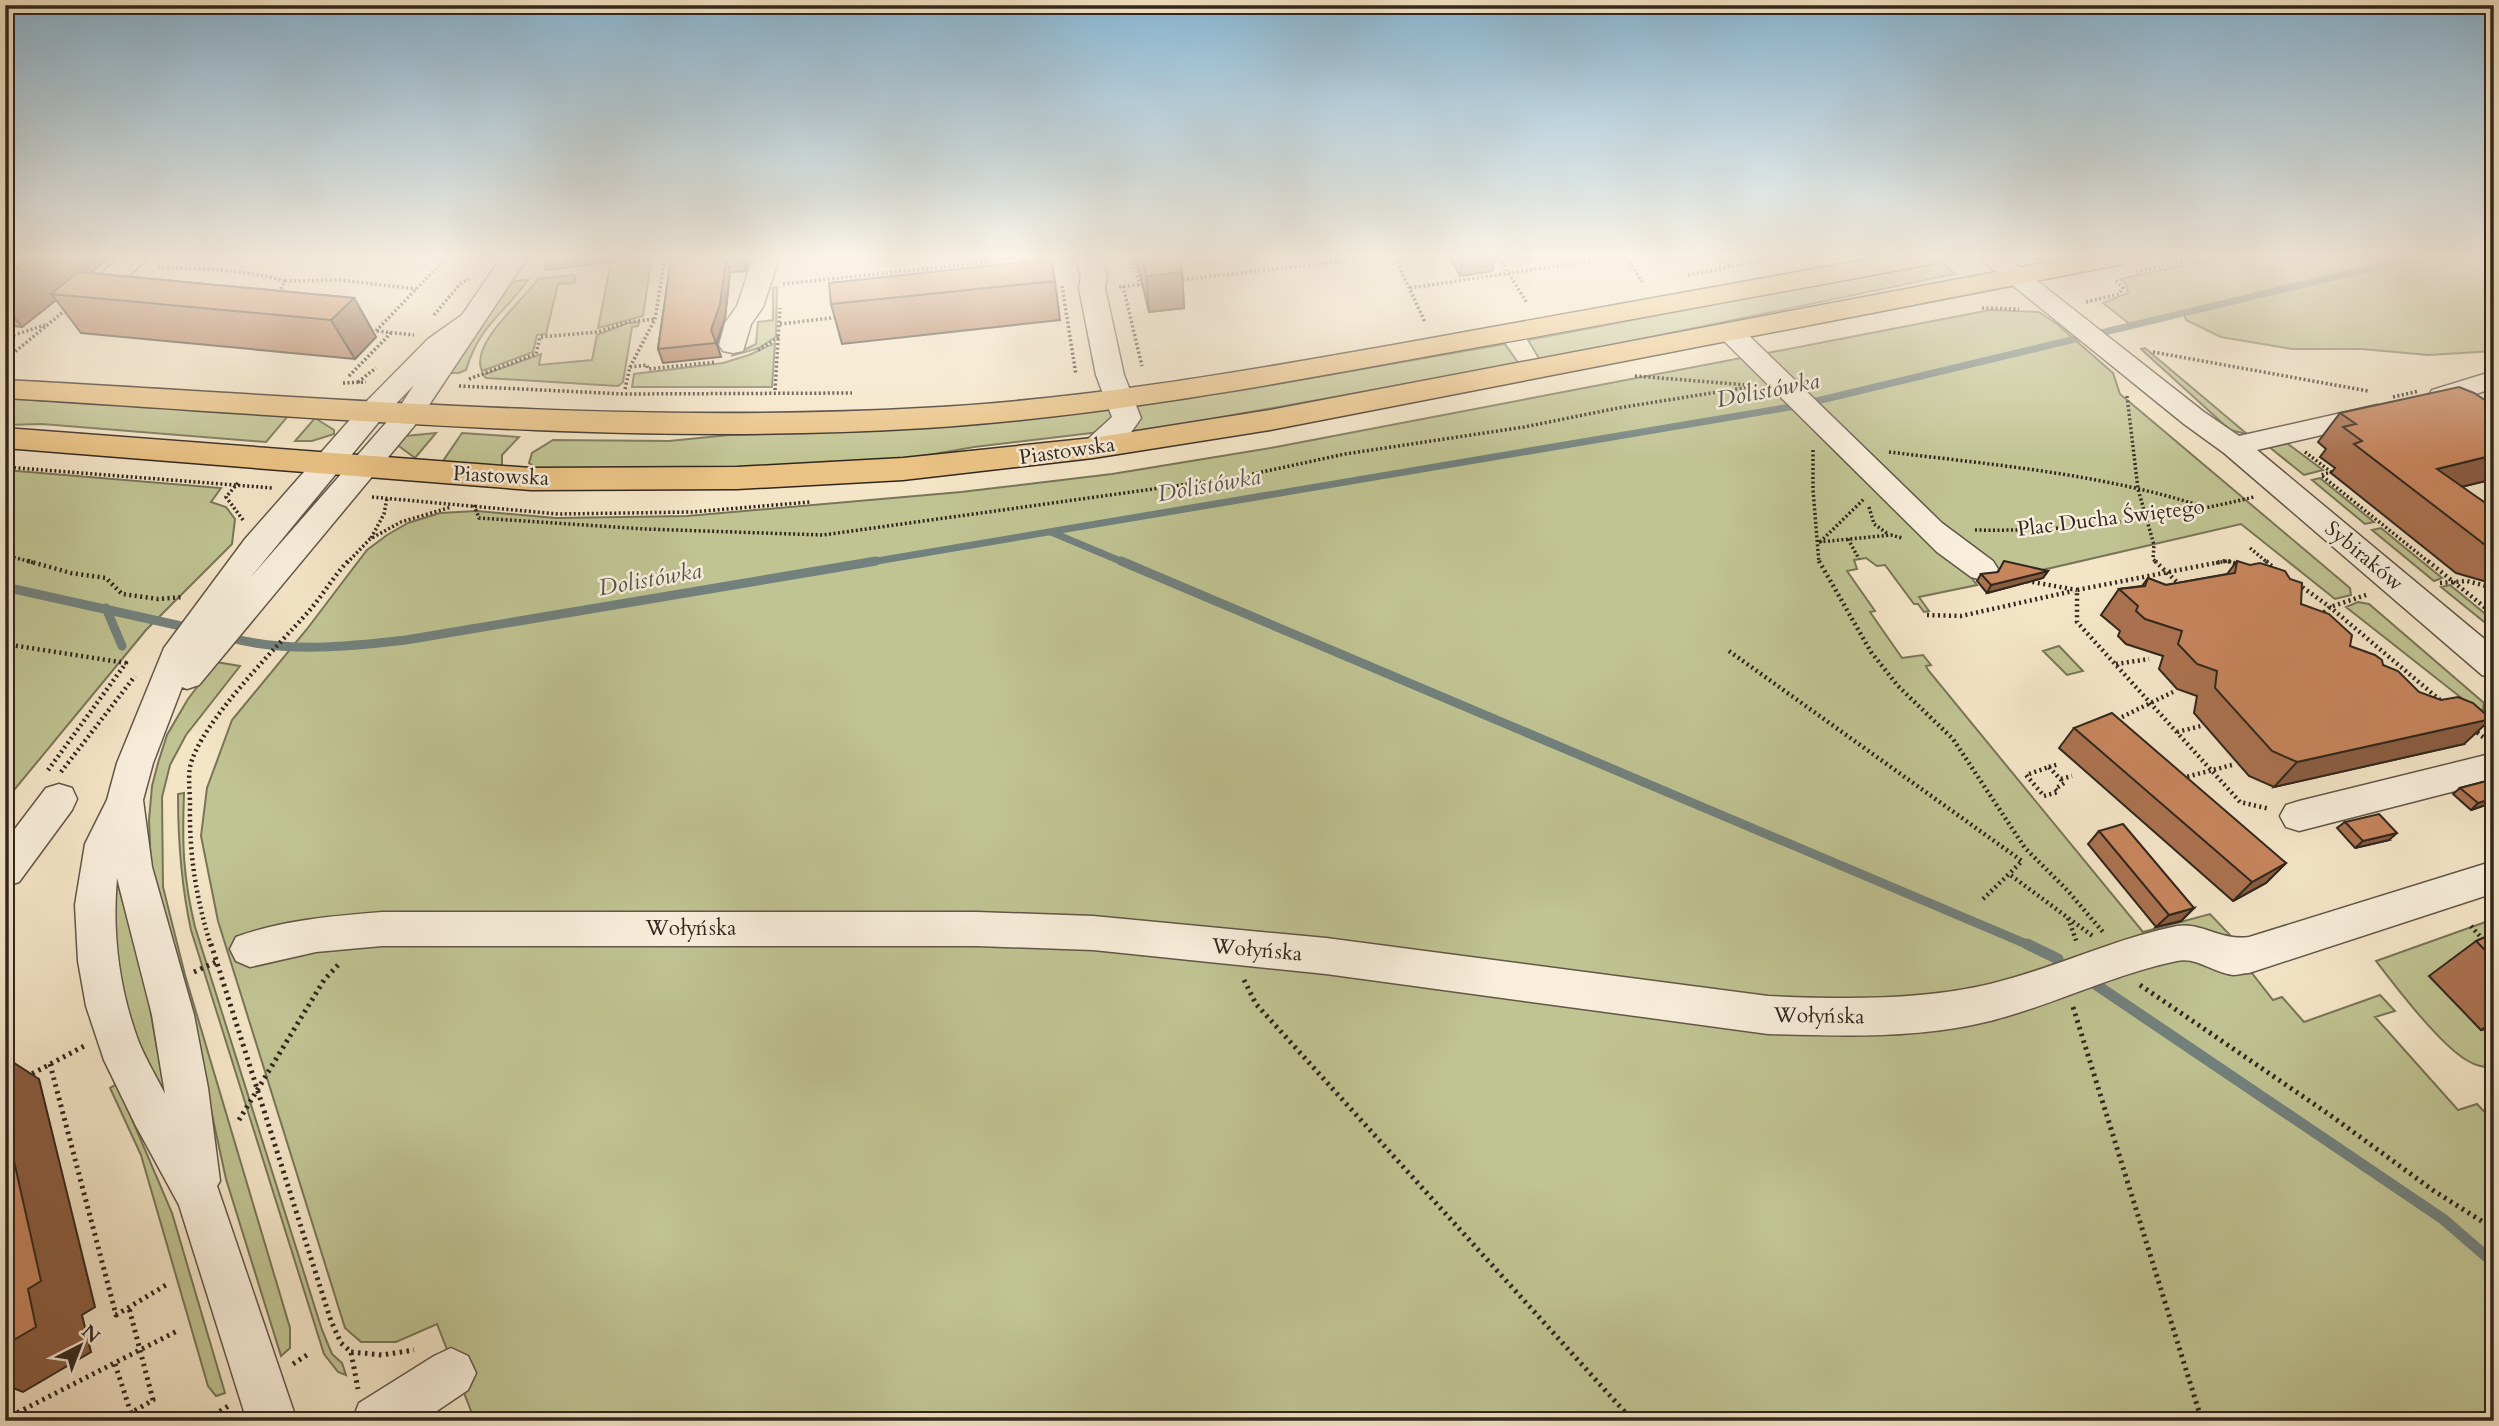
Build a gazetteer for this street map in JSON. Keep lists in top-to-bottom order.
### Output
{
  "streets": {
    "main road": ["Piastowska"],
    "street": ["Sybiraków", "Wołyńska"],
    "path": ["Plac Ducha Świętego"]
  },
  "crossings": [
    ["Plac Ducha Świętego", "Sybiraków"]
  ],
  "water": ["Dolistówka"],
  "north": "top right"
}
